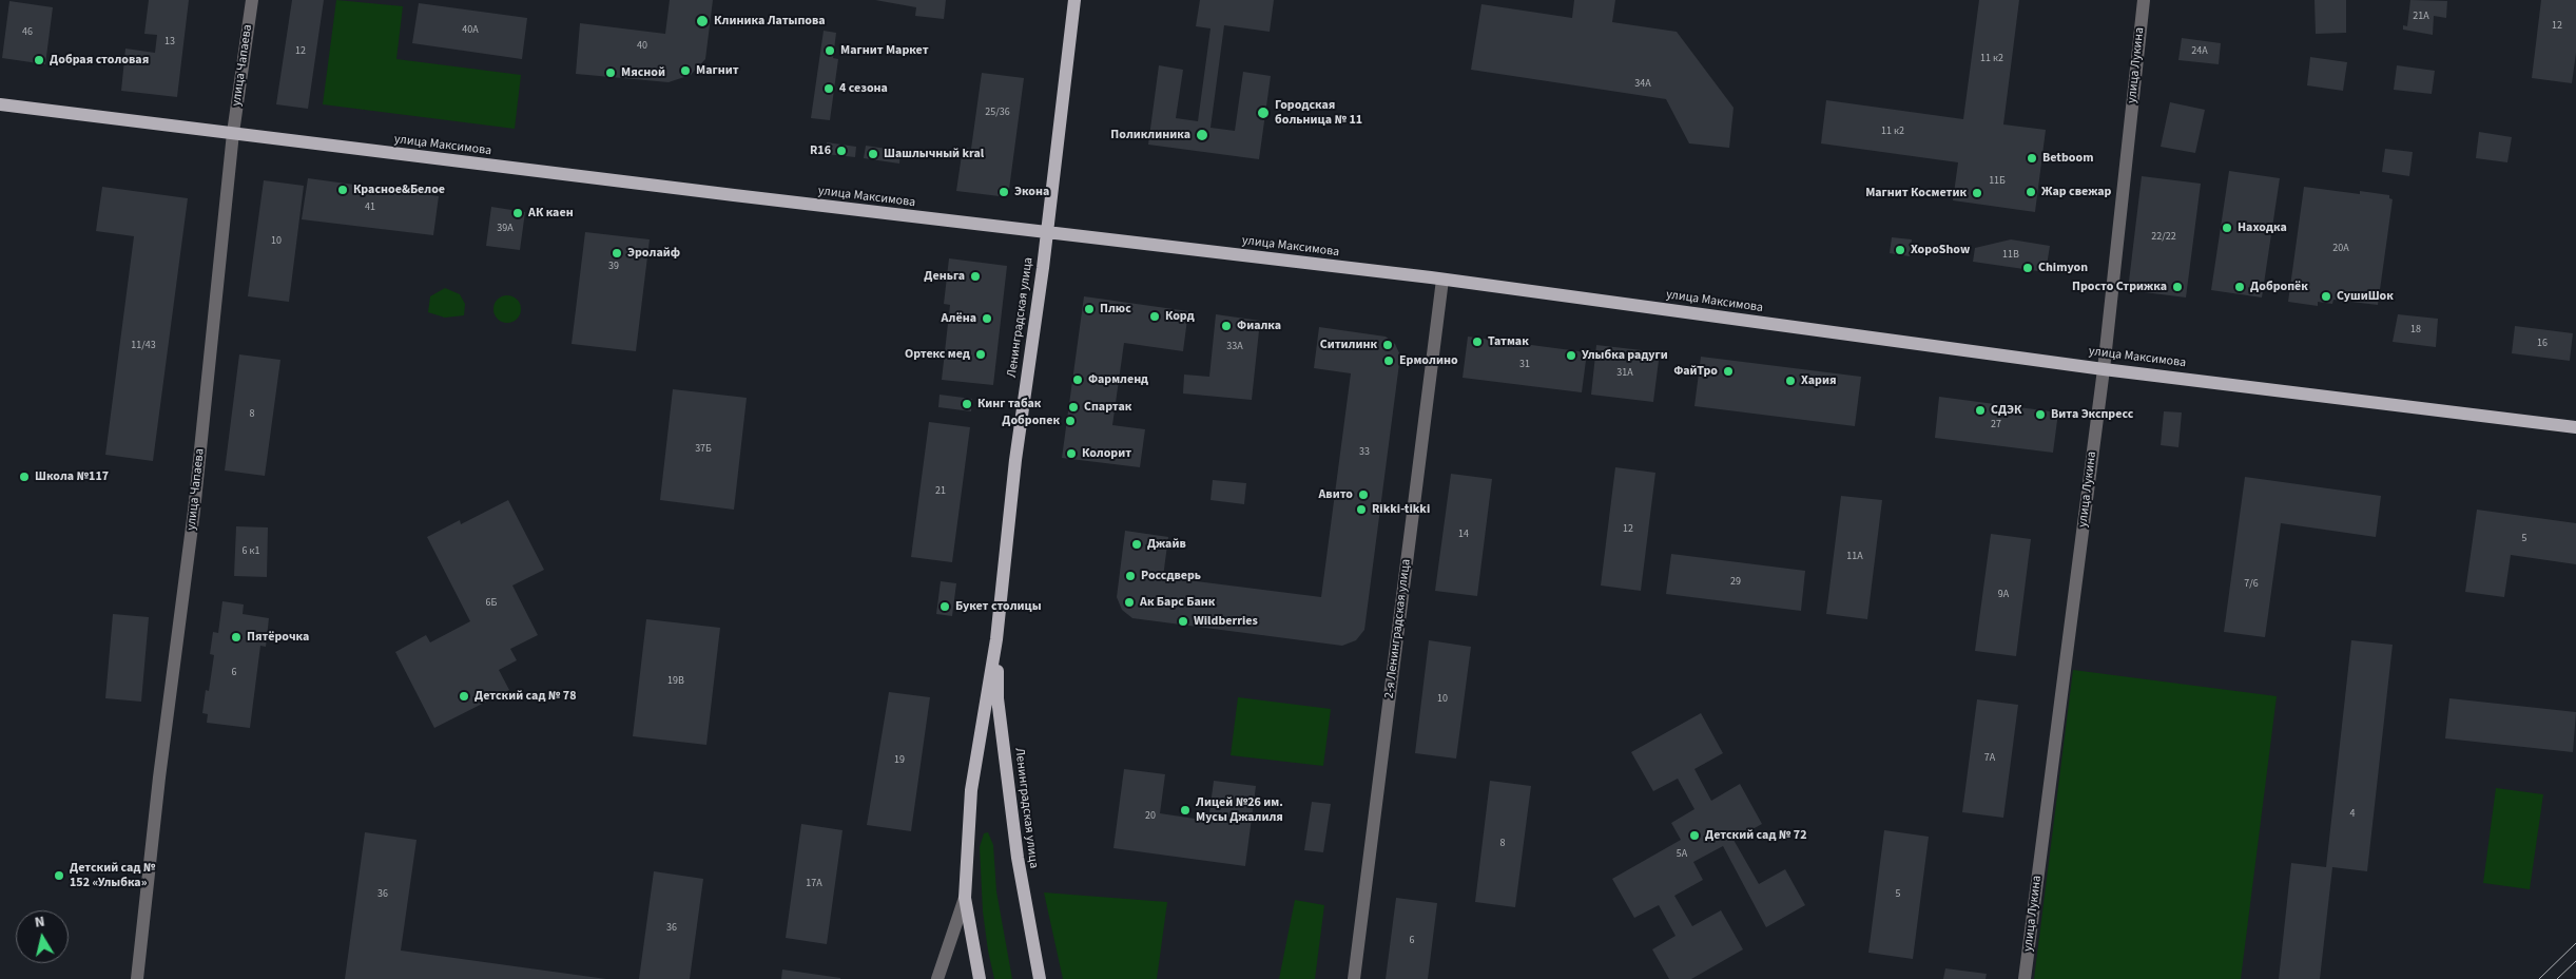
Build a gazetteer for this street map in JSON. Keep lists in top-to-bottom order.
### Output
{
  "streets": {
    "main road": ["улица Максимова", "Ленинградская улица"],
    "street": ["улица Чапаева", "улица Лукина", "2-я Ленинградская улица"]
  },
  "crossings": [
    ["улица Чапаева", "улица Максимова"],
    ["улица Лукина", "улица Максимова"],
    ["улица Максимова", "Ленинградская улица"],
    ["улица Максимова", "2-я Ленинградская улица"]
  ],
  "places": [
    "Клиника Латыпова",
    "Магнит Маркет",
    "Добрая столовая",
    "Магнит",
    "Мясной",
    "4 сезона",
    "Городская больница № 11",
    "Поликлиника",
    "R16",
    "Шашлычный kral",
    "Betboom",
    "Красное&Белое",
    "Экона",
    "Жар свежар",
    "Магнит Косметик",
    "АК каен",
    "Находка",
    "ХороShow",
    "Эролайф",
    "Chimyon",
    "Деньга",
    "Просто Стрижка",
    "Добропёк",
    "СушиШок",
    "Плюс",
    "Корд",
    "Алёна",
    "Фиалка",
    "Татмак",
    "Ситилинк",
    "Ортекс мед",
    "Улыбка радуги",
    "Ермолино",
    "ФайТро",
    "Фармленд",
    "Хария",
    "Кинг табак",
    "Спартак",
    "СДЭК",
    "Вита Экспресс",
    "Добропек",
    "Колорит",
    "Школа №117",
    "Авито",
    "Rikki-tikki",
    "Джайв",
    "Россдверь",
    "Ак Барс Банк",
    "Букет столицы",
    "Wildberries",
    "Пятёрочка",
    "Детский сад № 78",
    "Лицей №26 им. Мусы Джалиля",
    "Детский сад № 72",
    "Детский сад № 152 «Улыбка»"
  ],
  "house_numbers": [
    "21А",
    "12",
    "40А",
    "46",
    "13",
    "40",
    "12",
    "24А",
    "11 к2",
    "34А",
    "25/36",
    "11 к2",
    "11Б",
    "41",
    "39А",
    "22/22",
    "10",
    "20А",
    "11В",
    "39",
    "18",
    "16",
    "11/43",
    "33А",
    "31",
    "31А",
    "8",
    "27",
    "37Б",
    "33",
    "21",
    "12",
    "14",
    "5",
    "6 к1",
    "11А",
    "29",
    "7/6",
    "9А",
    "6Б",
    "6",
    "19В",
    "10",
    "7А",
    "19",
    "4",
    "20",
    "8",
    "5А",
    "17А",
    "36",
    "5",
    "36",
    "6"
  ],
  "north": "top"
}
